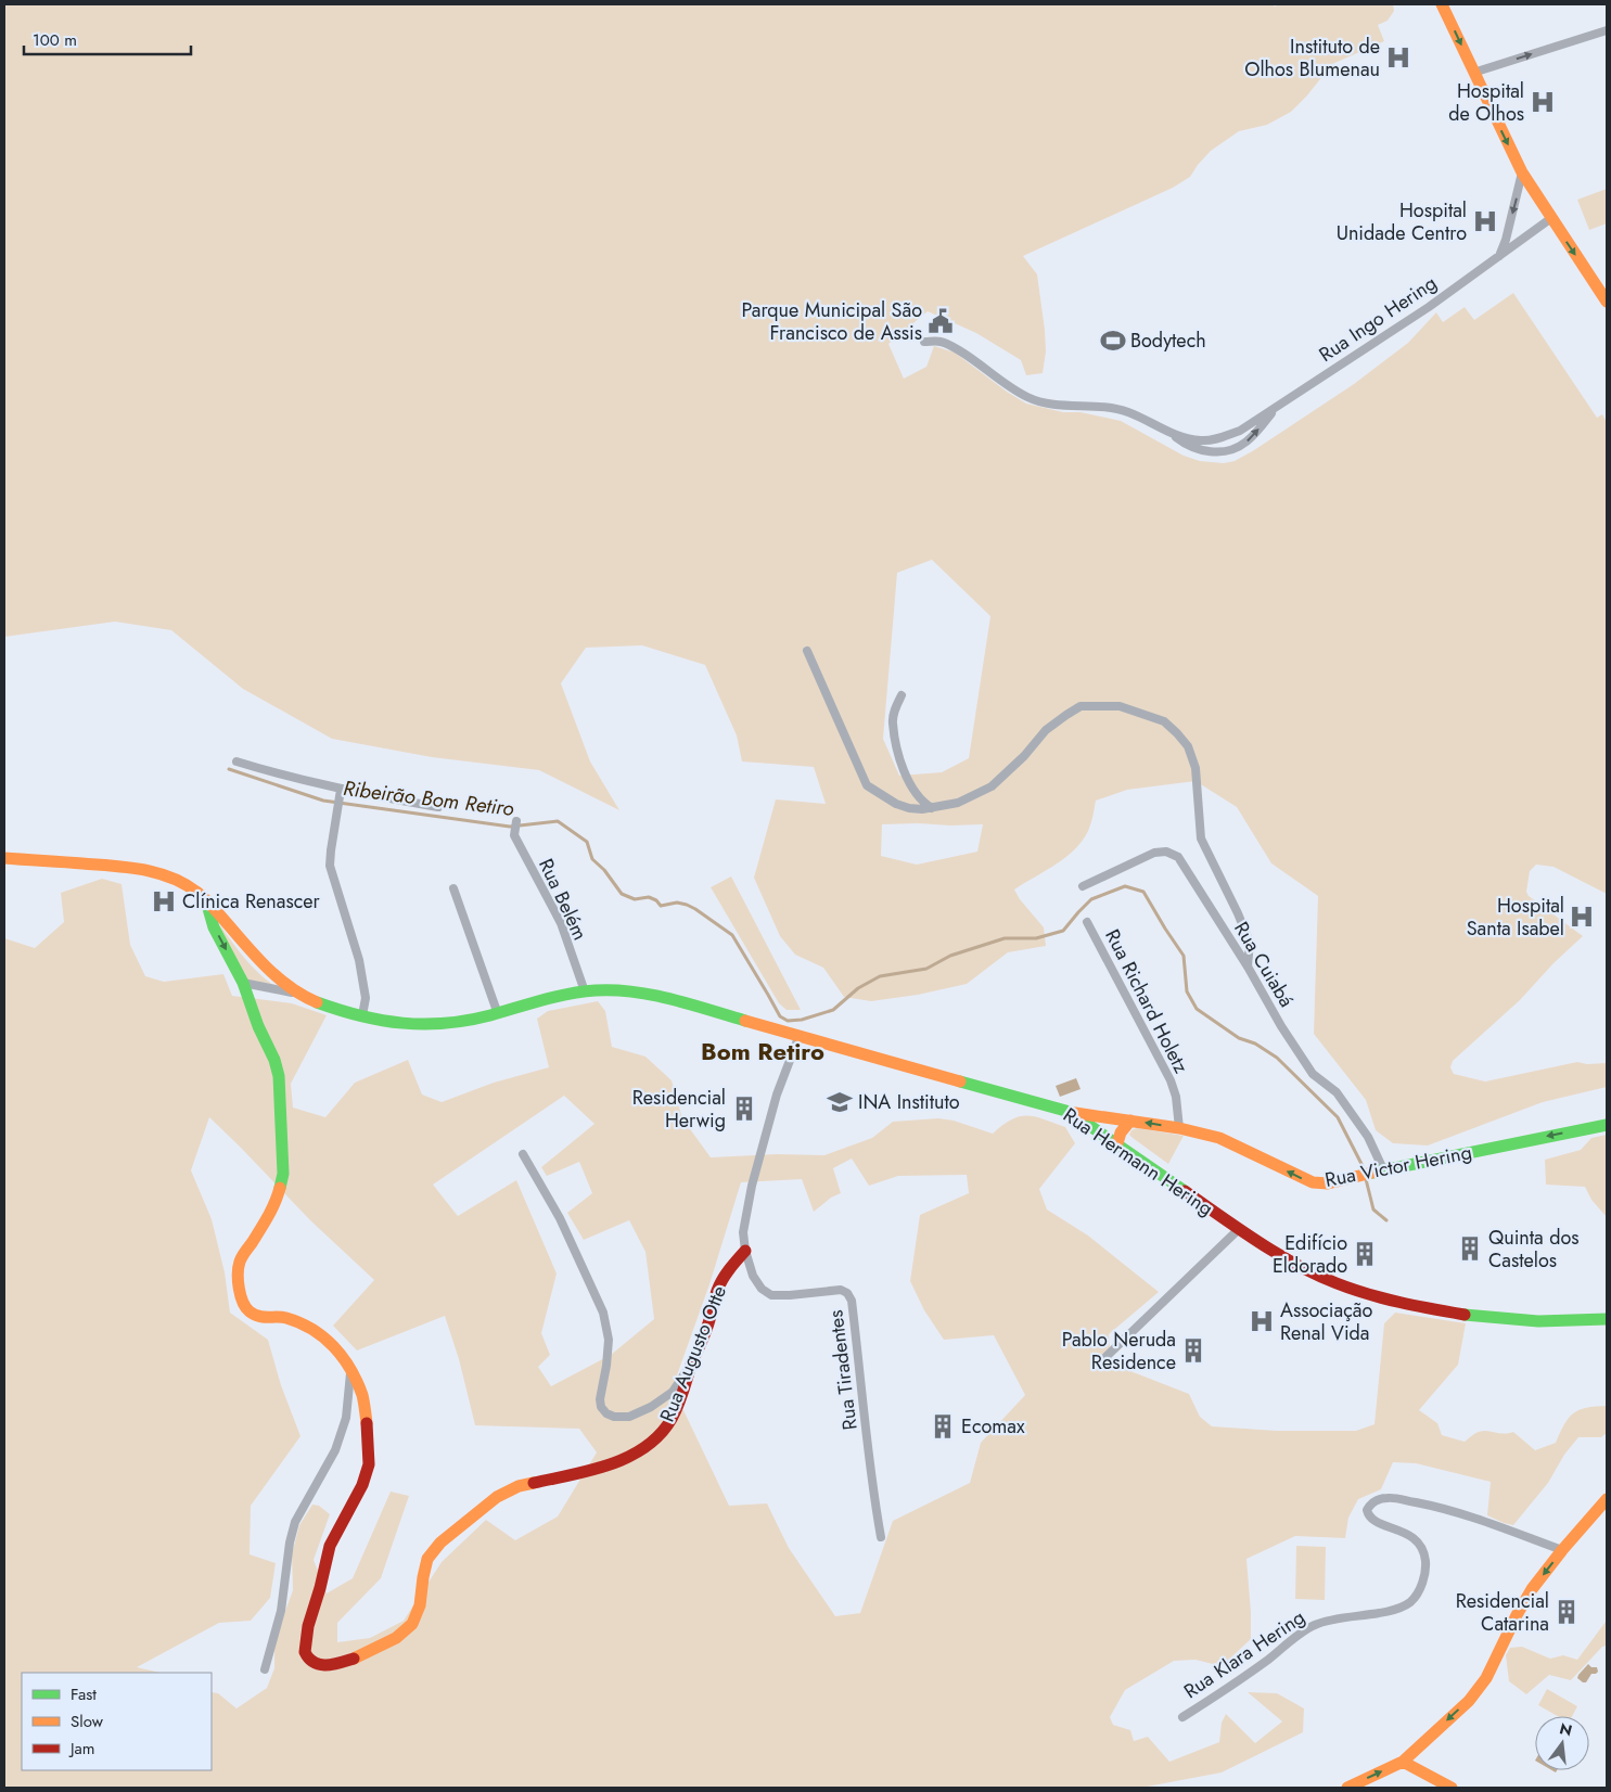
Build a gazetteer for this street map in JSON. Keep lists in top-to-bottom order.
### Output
{
  "streets": {
    "street": [
      "Rua Ingo Hering",
      "Rua Belém",
      "Rua Cuiabá",
      "Rua Richard Holetz",
      "Rua Hermann Hering",
      "Rua Victor Hering",
      "Rua Augusto Otte",
      "Rua Tiradentes",
      "Rua Klara Hering"
    ]
  },
  "crossings": [
    ["Rua Belém", "Rua Hermann Hering"],
    ["Rua Cuiabá", "Rua Victor Hering"],
    ["Rua Richard Holetz", "Rua Victor Hering"],
    ["Rua Hermann Hering", "Rua Victor Hering"],
    ["Rua Hermann Hering", "Rua Augusto Otte"],
    ["Rua Hermann Hering", "Rua Tiradentes"],
    ["Rua Augusto Otte", "Rua Tiradentes"]
  ],
  "one_way": ["Rua Victor Hering"],
  "districts": ["Bom Retiro"],
  "water": ["Ribeirão Bom Retiro"],
  "places": {
    "hospital": [
      "Instituto de Olhos Blumenau",
      "Hospital de Olhos",
      "Hospital Unidade Centro",
      "Clínica Renascer",
      "Hospital Santa Isabel",
      "Associação Renal Vida"
    ],
    "public building": ["Parque Municipal São Francisco de Assis"],
    "sports": ["Bodytech"],
    "school or university": ["INA Instituto"],
    "building": [
      "Residencial Herwig",
      "Quinta dos Castelos",
      "Edifício Eldorado",
      "Pablo Neruda Residence",
      "Ecomax",
      "Residencial Catarina"
    ]
  },
  "legend": ["Fast", "Slow", "Jam"],
  "scale_bar": "100 m",
  "north": "top"
}
